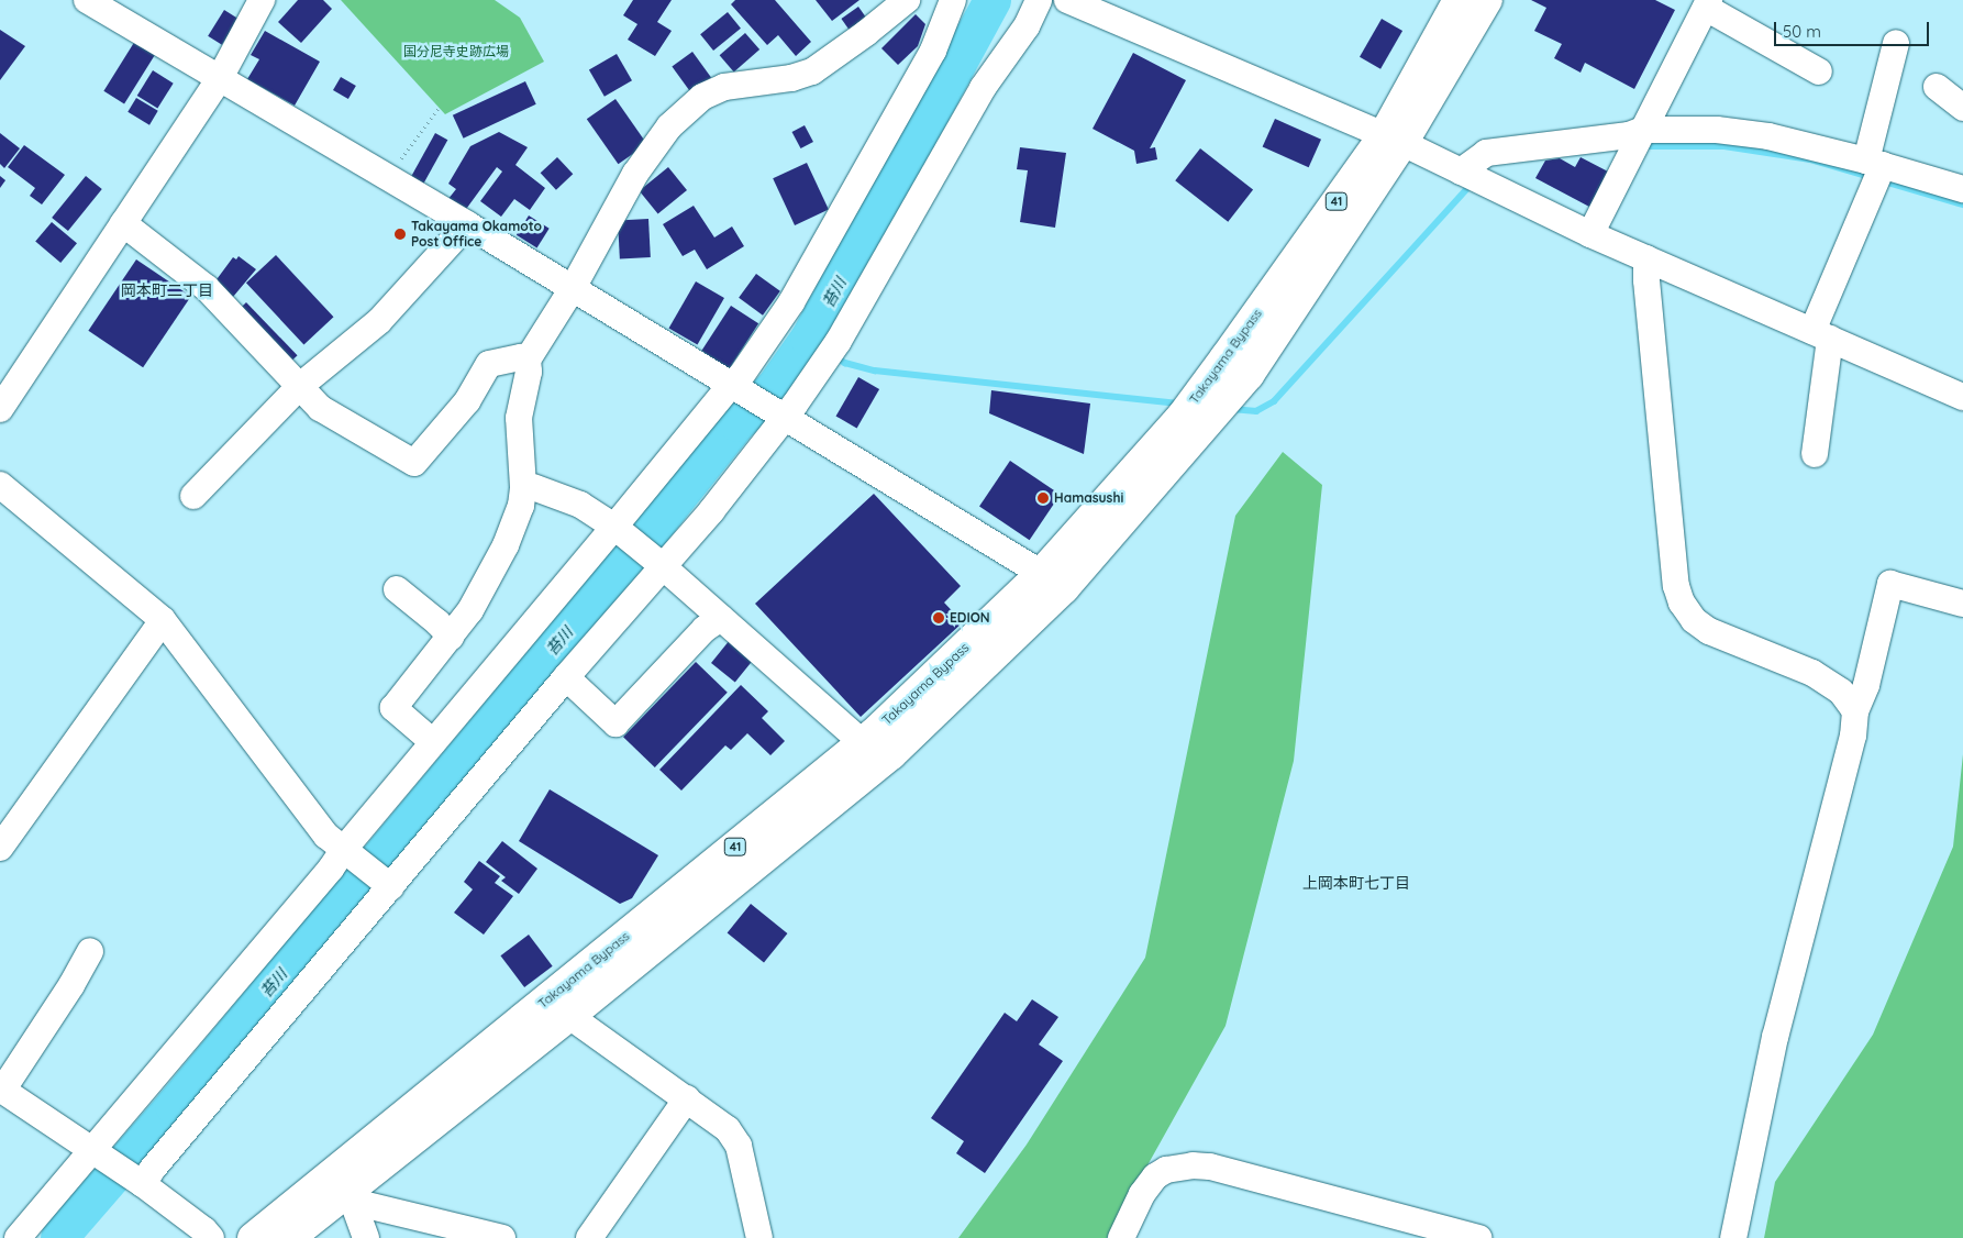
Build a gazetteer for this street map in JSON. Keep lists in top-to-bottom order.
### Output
{
  "streets": {
    "highway": ["41", "Takayama Bypass"]
  },
  "districts": ["岡本町二丁目", "上岡本町七丁目"],
  "water": ["苔川"],
  "parks": ["国分尼寺史跡広場"],
  "places": ["Takayama Okamoto Post Office", "Hamasushi", "EDION"],
  "scale_bar": "50 m"
}
